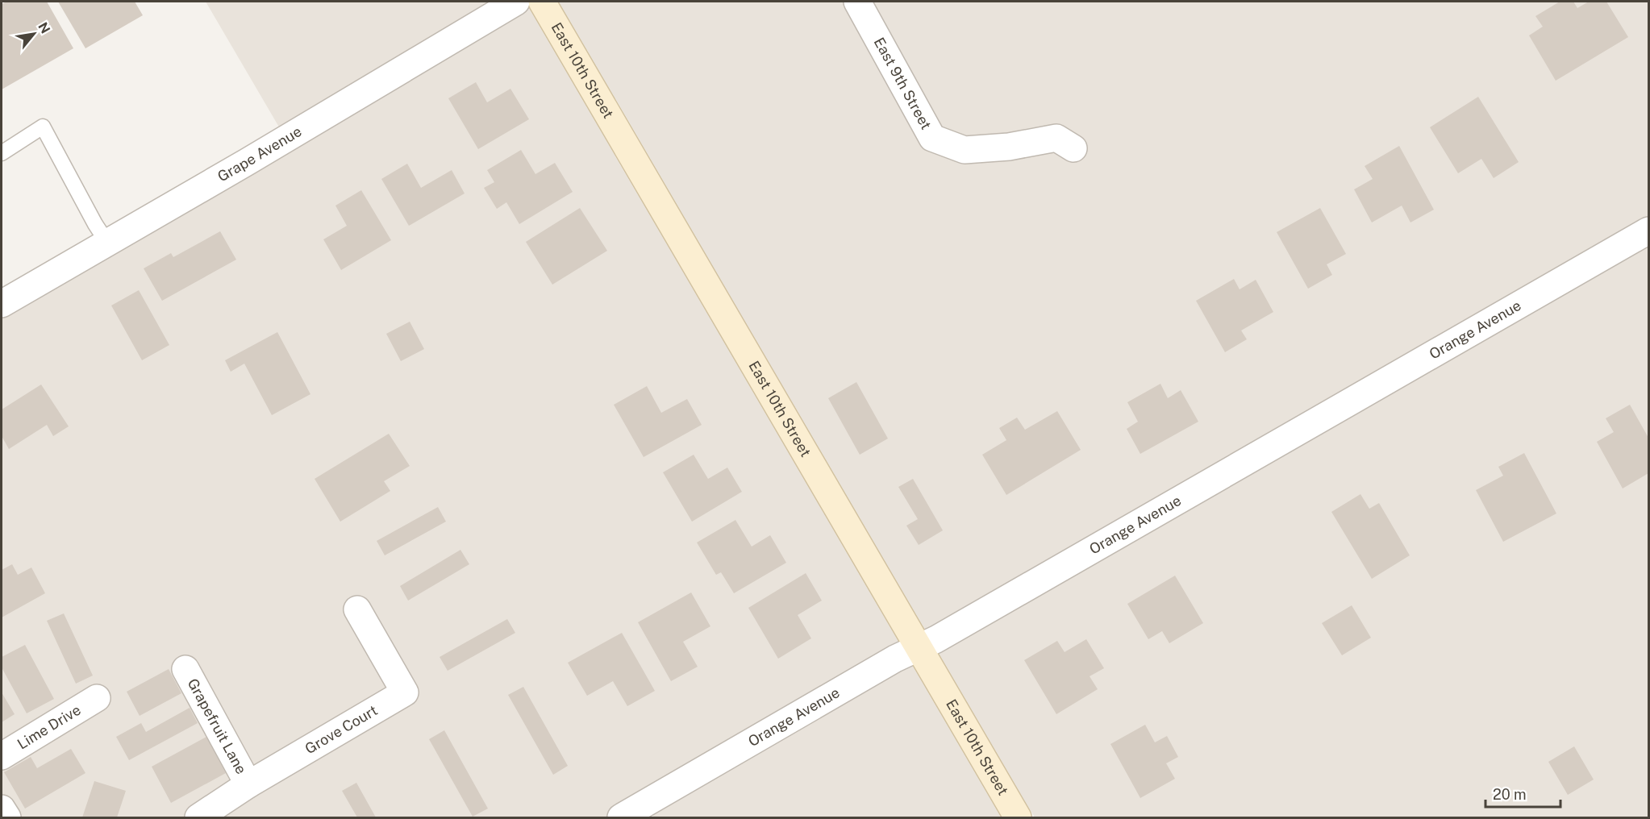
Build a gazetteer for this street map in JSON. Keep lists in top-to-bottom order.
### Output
{
  "streets": {
    "street": [
      "East 10th Street",
      "East 9th Street",
      "Grape Avenue",
      "Orange Avenue",
      "Grapefruit Lane",
      "Lime Drive",
      "Grove Court"
    ]
  },
  "crossings": [
    ["East 10th Street", "Orange Avenue"],
    ["Grapefruit Lane", "Grove Court"]
  ],
  "scale_bar": "20 m",
  "north": "top right"
}
